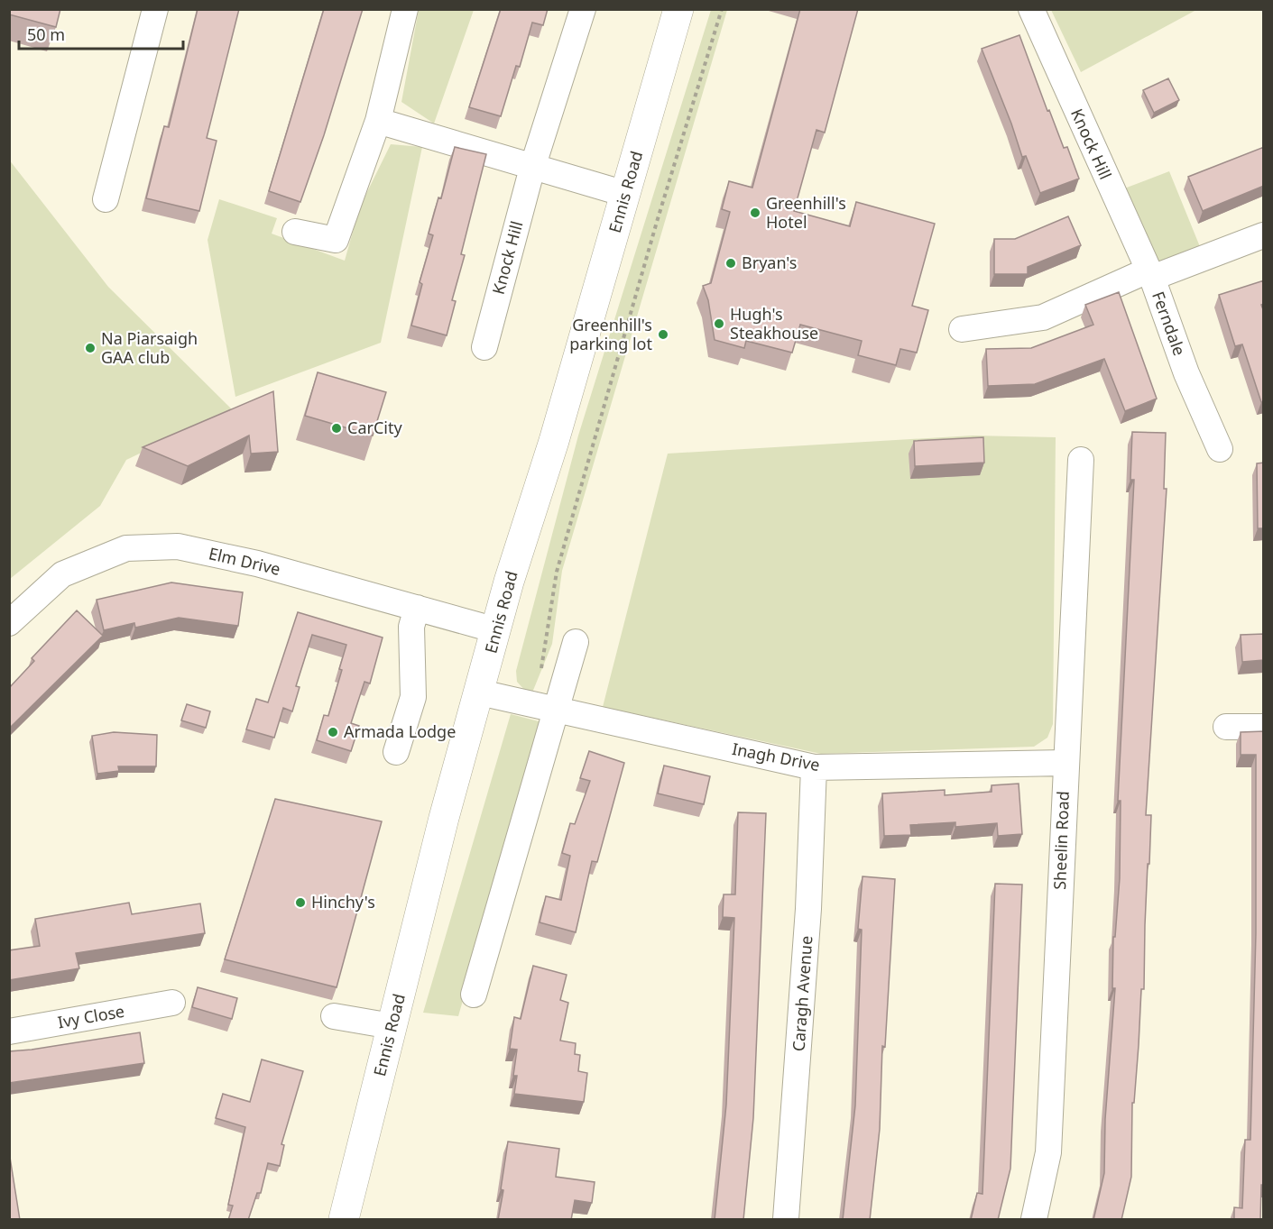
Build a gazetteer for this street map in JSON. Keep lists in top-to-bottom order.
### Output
{
  "streets": {
    "main road": ["Ennis Road"],
    "street": [
      "Knock Hill",
      "Ferndale",
      "Elm Drive",
      "Inagh Drive",
      "Sheelin Road",
      "Caragh Avenue",
      "Ivy Close"
    ]
  },
  "crossings": [
    ["Knock Hill", "Ferndale"],
    ["Ennis Road", "Elm Drive"],
    ["Ennis Road", "Inagh Drive"],
    ["Inagh Drive", "Sheelin Road"],
    ["Inagh Drive", "Caragh Avenue"]
  ],
  "places": [
    "Greenhill's Hotel",
    "Bryan's",
    "Hugh's Steakhouse",
    "Greenhill's parking lot",
    "Na Piarsaigh GAA club",
    "CarCity",
    "Armada Lodge",
    "Hinchy's"
  ],
  "scale_bar": "50 m"
}
